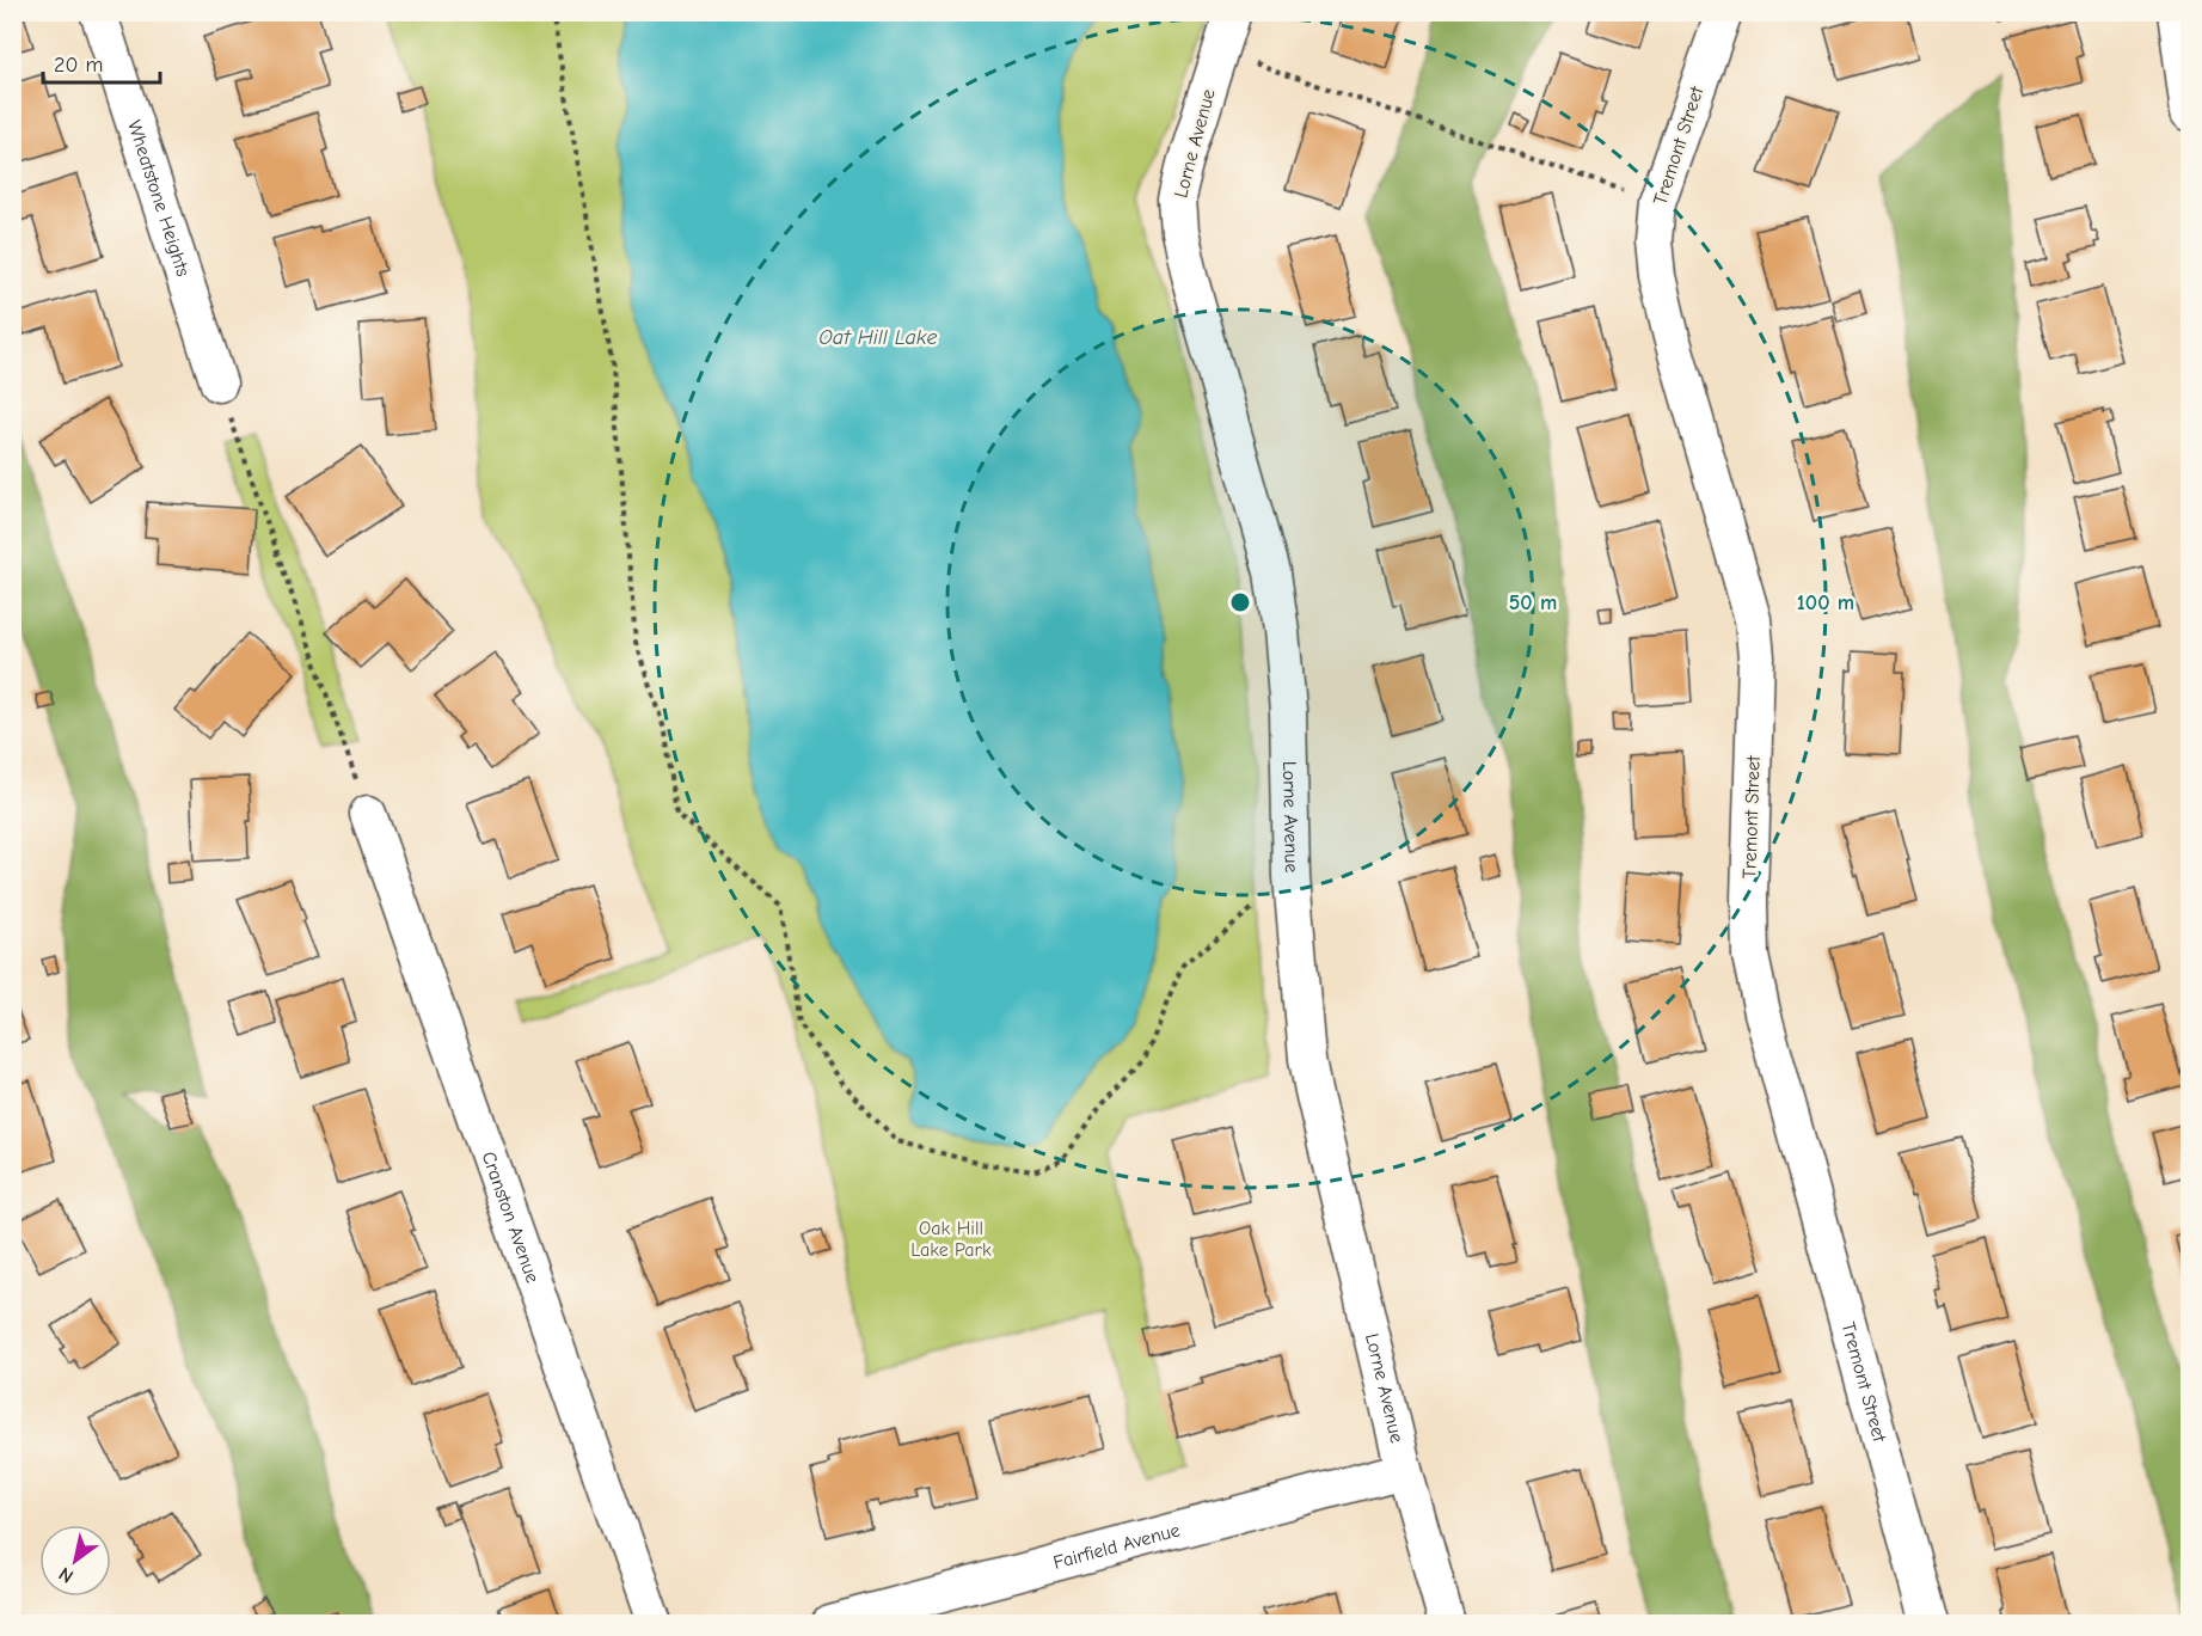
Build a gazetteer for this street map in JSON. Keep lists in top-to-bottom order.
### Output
{
  "streets": {
    "street": [
      "Lorne Avenue",
      "Tremont Street",
      "Wheatstone Heights",
      "Cranston Avenue",
      "Fairfield Avenue"
    ]
  },
  "crossings": [
    ["Lorne Avenue", "Fairfield Avenue"]
  ],
  "water": ["Oat Hill Lake"],
  "parks": ["Oak Hill Lake Park"],
  "scale_bar": "20 m",
  "north": "bottom left",
  "rings": ["50 m", "100 m"]
}
